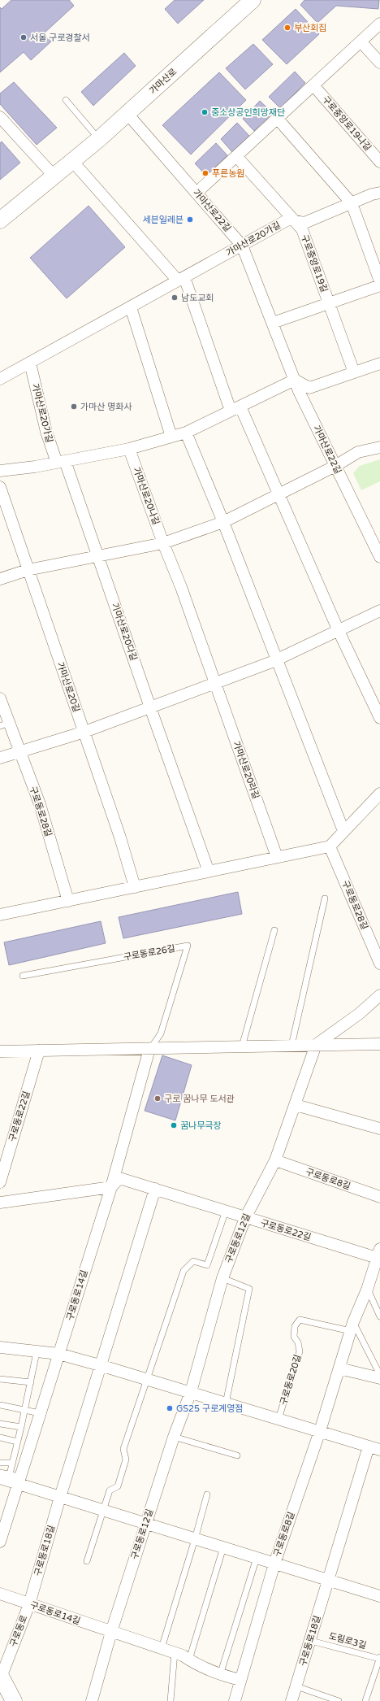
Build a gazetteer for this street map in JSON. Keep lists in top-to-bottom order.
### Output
{
  "streets": {
    "main road": ["가마산로"],
    "street": [
      "구로중앙로19나길",
      "가마산로22길",
      "가마산로20가길",
      "구로중앙로19길",
      "가마산로20나길",
      "가마산로20다길",
      "가마산로20길",
      "가마산로20라길",
      "구로동로28길",
      "구로동로22길",
      "구로동로8길",
      "구로동로12길",
      "구로동로14길",
      "구로동로18길",
      "구로동로"
    ],
    "lane": ["구로동로26길", "구로동로20길", "도림로3길"]
  },
  "crossings": [
    ["가마산로", "가마산로22길"],
    ["가마산로22길", "가마산로20가길"],
    ["가마산로20가길", "구로중앙로19길"],
    ["구로동로26길", "구로동로14길"],
    ["구로동로22길", "구로동로8길"],
    ["구로동로22길", "구로동로12길"],
    ["구로동로22길", "구로동로14길"],
    ["구로동로8길", "구로동로12길"],
    ["구로동로8길", "구로동로20길"],
    ["구로동로12길", "구로동로14길"],
    ["구로동로14길", "구로동로18길"],
    ["구로동로14길", "구로동로"],
    ["구로동로18길", "구로동로"],
    ["구로동로18길", "도림로3길"]
  ],
  "places": [
    "부산회집",
    "서울 구로경찰서",
    "중소상공인희망재단",
    "푸른농원",
    "세븐일레븐",
    "남도교회",
    "가마산 명화사",
    "구로 꿈나무 도서관",
    "꿈나무극장",
    "GS25 구로계영점"
  ]
}
